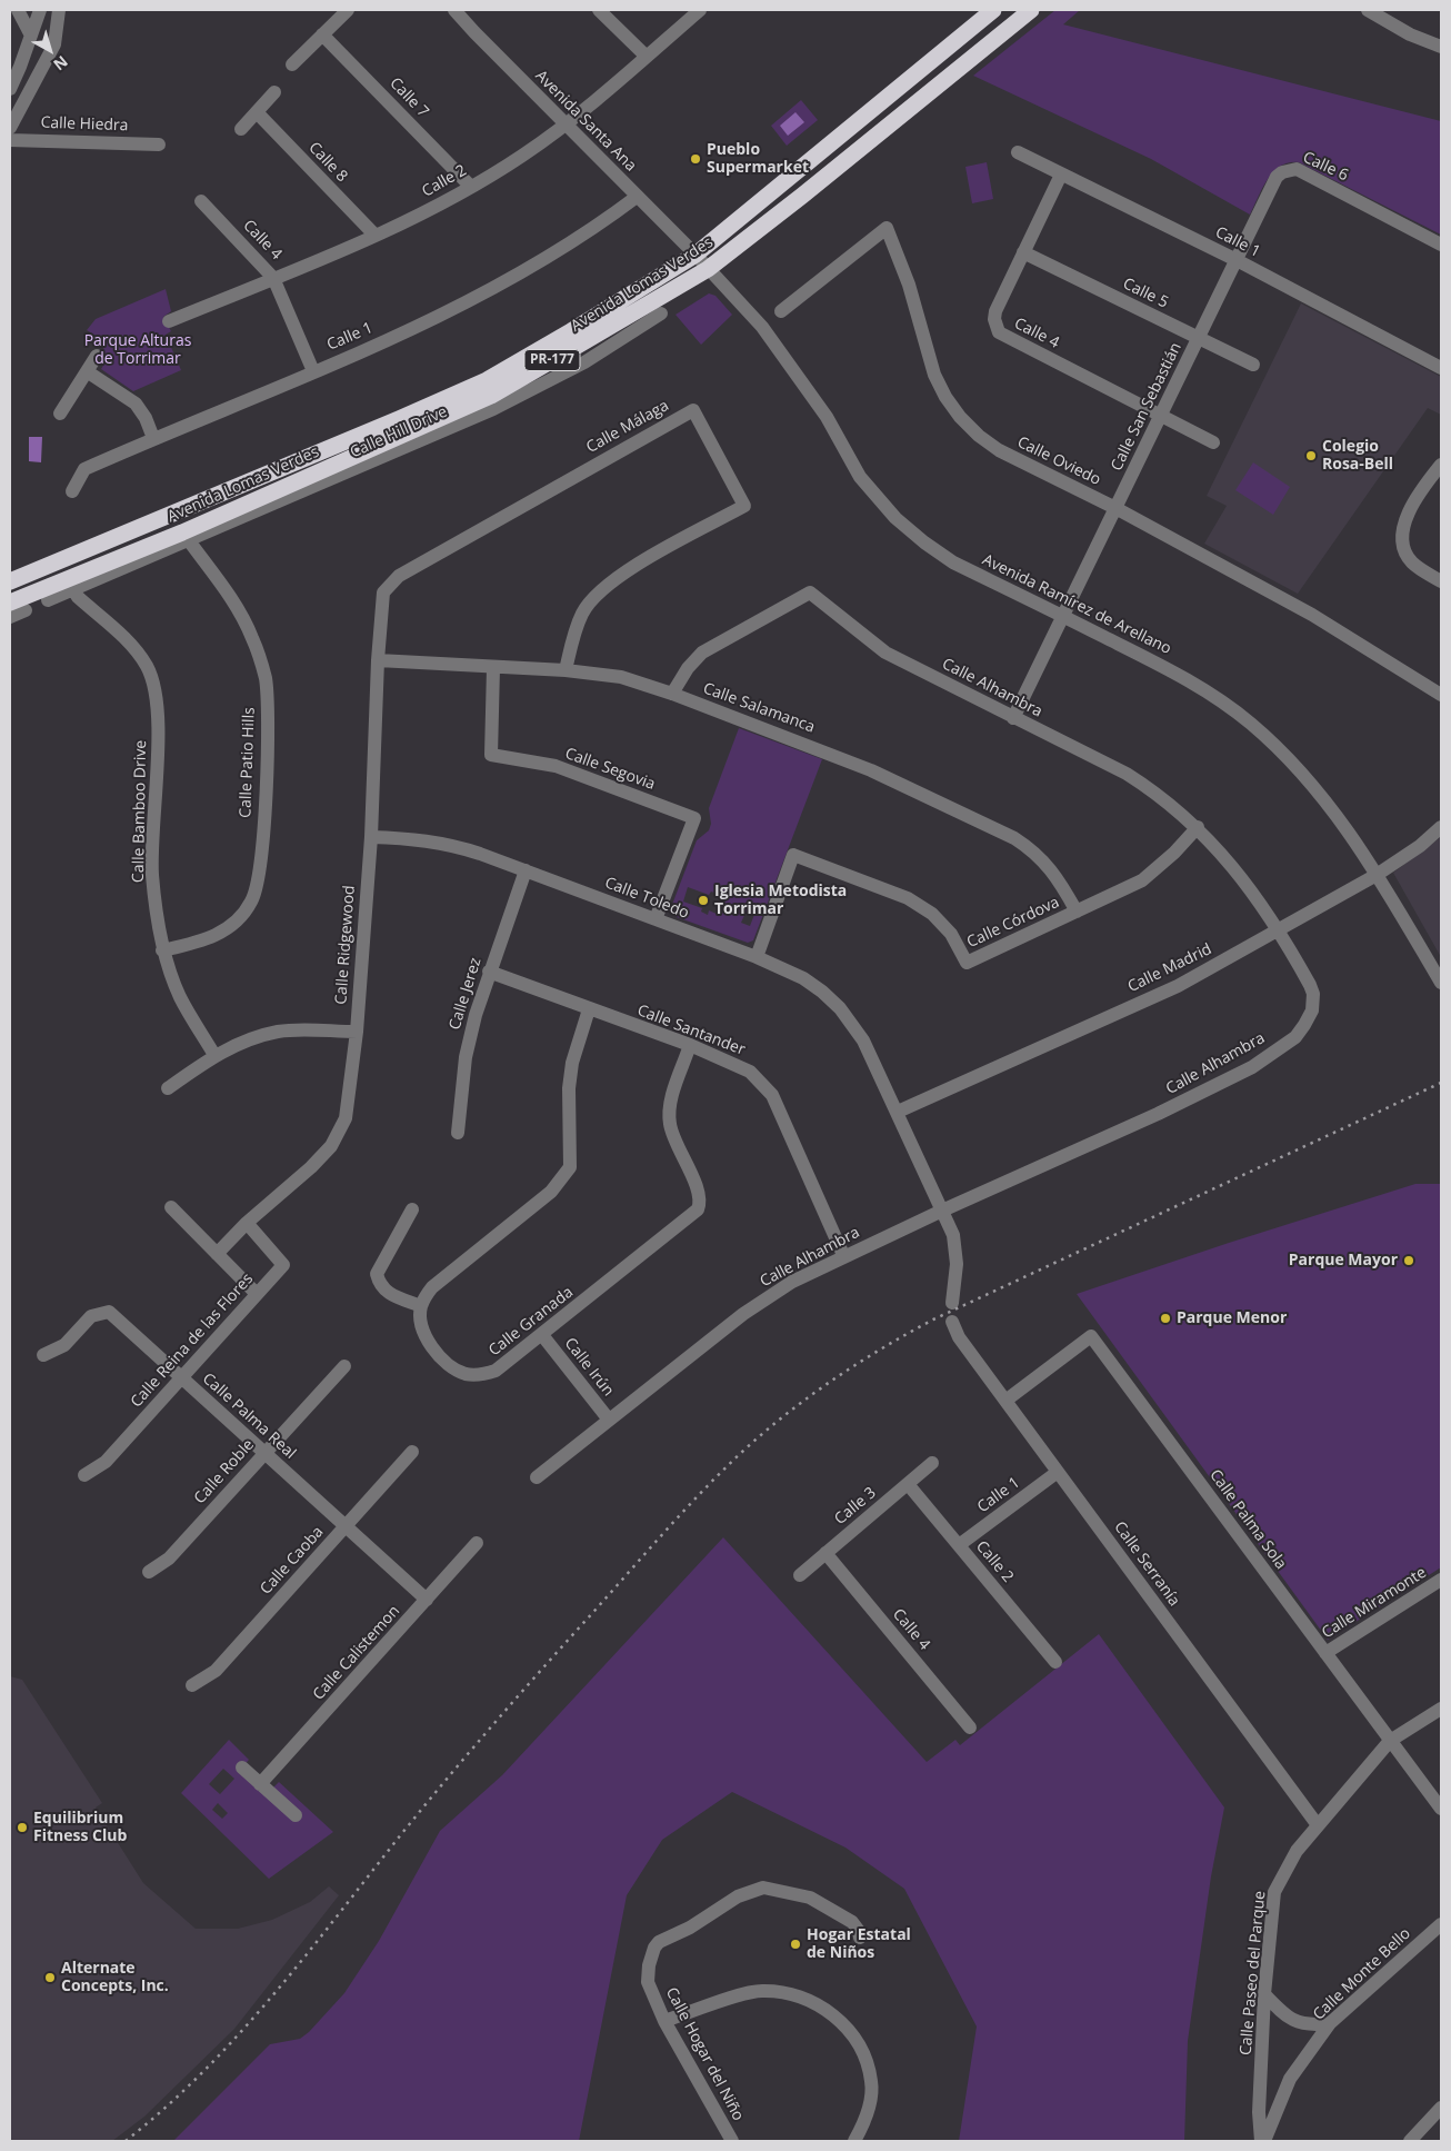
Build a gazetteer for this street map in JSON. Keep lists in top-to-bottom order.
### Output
{
  "streets": {
    "highway": ["Avenida Lomas Verdes", "PR-177"],
    "street": [
      "Calle 7",
      "Avenida Santa Ana",
      "Calle Hiedra",
      "Calle 8",
      "Calle 6",
      "Calle 2",
      "Calle 4",
      "Calle 1",
      "Calle 5",
      "Calle San Sebastián",
      "Calle Málaga",
      "Calle Hill Drive",
      "Calle Oviedo",
      "Avenida Ramírez de Arellano",
      "Calle Alhambra",
      "Calle Salamanca",
      "Calle Patio Hills",
      "Calle Segovia",
      "Calle Bamboo Drive",
      "Calle Toledo",
      "Calle Córdova",
      "Calle Ridgewood",
      "Calle Madrid",
      "Calle Jerez",
      "Calle Santander",
      "Calle Granada",
      "Calle Reina de las Flores",
      "Calle Irún",
      "Calle Palma Real",
      "Calle Roble",
      "Calle 3",
      "Calle Palma Sola",
      "Calle Caoba",
      "Calle Serranía",
      "Calle Miramonte",
      "Calle Calistemon",
      "Calle Paseo del Parque",
      "Calle Monte Bello",
      "Calle Hogar del Niño"
    ]
  },
  "crossings": [
    ["Calle 7", "Calle 2"],
    ["Avenida Santa Ana", "Calle 2"],
    ["Avenida Santa Ana", "Calle 1"],
    ["Avenida Santa Ana", "Avenida Lomas Verdes"],
    ["Avenida Santa Ana", "Avenida Ramírez de Arellano"],
    ["Calle 8", "Calle 2"],
    ["Calle 6", "Calle 1"],
    ["Calle 6", "Calle San Sebastián"],
    ["Calle 2", "Calle 4"],
    ["Calle 2", "Calle 1"],
    ["Calle 2", "Calle 3"],
    ["Calle 4", "Calle 1"],
    ["Calle 4", "Calle 5"],
    ["Calle 4", "Calle San Sebastián"],
    ["Calle 4", "Calle 3"],
    ["Calle 1", "Calle San Sebastián"],
    ["Calle 1", "Calle Serranía"],
    ["Avenida Lomas Verdes", "Avenida Ramírez de Arellano"],
    ["Calle 5", "Calle San Sebastián"],
    ["Calle San Sebastián", "Calle Oviedo"],
    ["Calle San Sebastián", "Avenida Ramírez de Arellano"],
    ["Calle San Sebastián", "Calle Alhambra"],
    ["Calle Málaga", "Calle Salamanca"],
    ["Calle Málaga", "Calle Ridgewood"],
    ["Calle Hill Drive", "Calle Patio Hills"],
    ["Calle Hill Drive", "Calle Bamboo Drive"],
    ["Avenida Ramírez de Arellano", "Calle Madrid"],
    ["Calle Alhambra", "Calle Salamanca"],
    ["Calle Alhambra", "Calle Toledo"],
    ["Calle Alhambra", "Calle Córdova"],
    ["Calle Alhambra", "Calle Madrid"],
    ["Calle Alhambra", "Calle Santander"],
    ["Calle Alhambra", "Calle Irún"],
    ["Calle Salamanca", "Calle Segovia"],
    ["Calle Salamanca", "Calle Córdova"],
    ["Calle Salamanca", "Calle Ridgewood"],
    ["Calle Patio Hills", "Calle Bamboo Drive"],
    ["Calle Segovia", "Calle Toledo"],
    ["Calle Toledo", "Calle Córdova"],
    ["Calle Toledo", "Calle Ridgewood"],
    ["Calle Toledo", "Calle Madrid"],
    ["Calle Toledo", "Calle Jerez"],
    ["Calle Ridgewood", "Calle Reina de las Flores"],
    ["Calle Jerez", "Calle Santander"],
    ["Calle Santander", "Calle Granada"],
    ["Calle Granada", "Calle Irún"],
    ["Calle Reina de las Flores", "Calle Palma Real"],
    ["Calle Palma Real", "Calle Roble"],
    ["Calle Palma Real", "Calle Caoba"],
    ["Calle Palma Real", "Calle Calistemon"],
    ["Calle Palma Sola", "Calle Serranía"],
    ["Calle Palma Sola", "Calle Miramonte"],
    ["Calle Palma Sola", "Calle Paseo del Parque"],
    ["Calle Serranía", "Calle Paseo del Parque"],
    ["Calle Paseo del Parque", "Calle Monte Bello"]
  ],
  "parks": ["Parque Alturas de Torrimar"],
  "places": [
    "Pueblo Supermarket",
    "Colegio Rosa-Bell",
    "Iglesia Metodista Torrimar",
    "Parque Mayor",
    "Parque Menor",
    "Equilibrium Fitness Club",
    "Hogar Estatal de Niños",
    "Alternate Concepts, Inc."
  ],
  "north": "bottom right"
}
